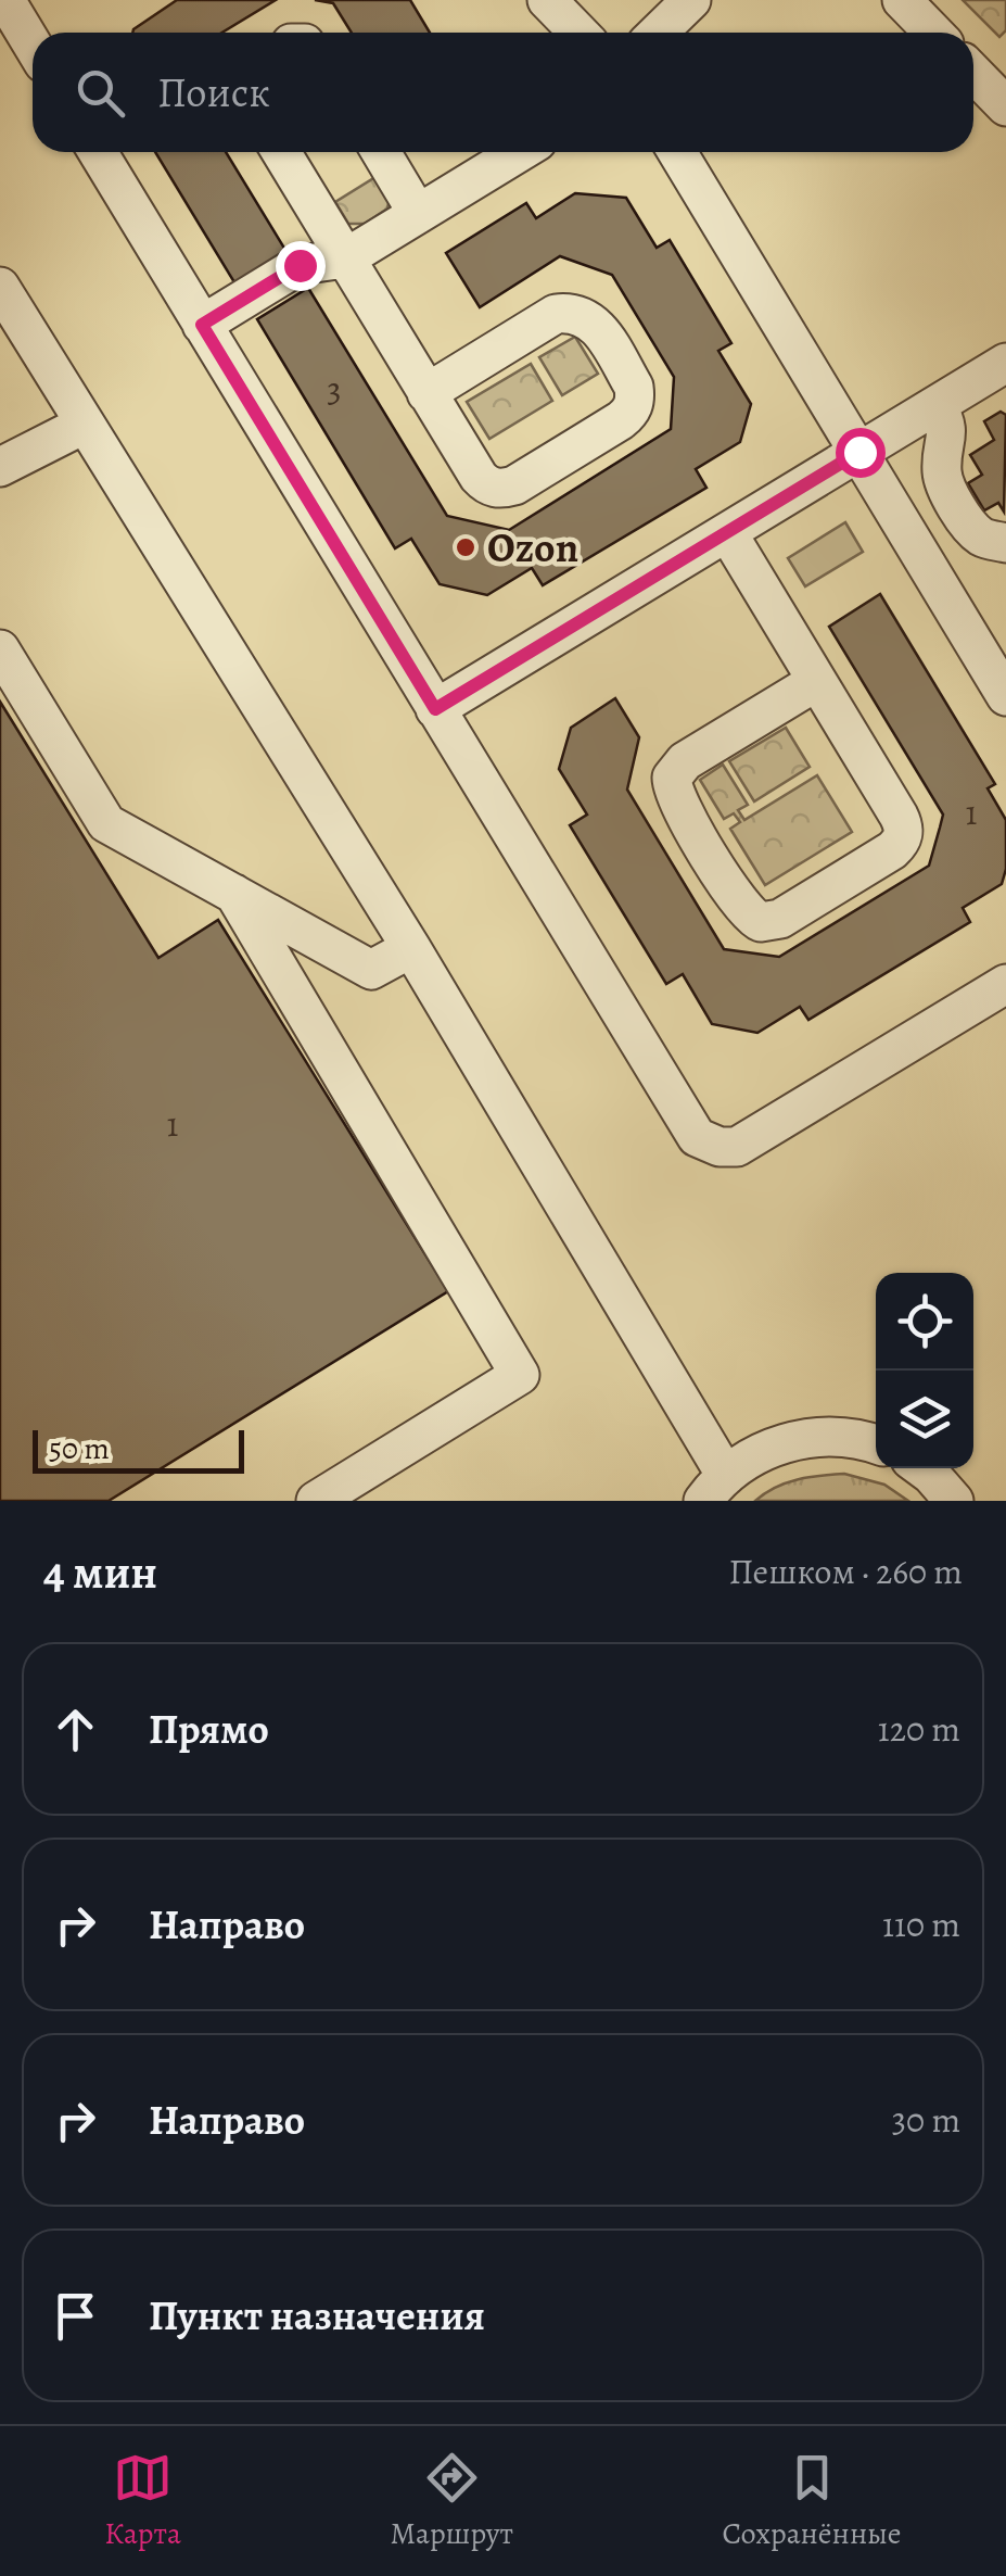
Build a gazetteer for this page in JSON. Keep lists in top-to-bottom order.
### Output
{
  "places": ["Ozon"],
  "house_numbers": ["3", "1", "1"],
  "scale_bar": "50 m",
  "page": {
    "search": "Поиск",
    "scale": "50 m",
    "heading": ["4 мин", "Пешком · 260 m"],
    "list": [
      ["Прямо", "120 m"],
      ["Направо", "110 m"],
      ["Направо", "30 m"],
      "Пункт назначения"
    ],
    "nav": ["Карта", "Маршрут", "Сохранённые"]
  }
}
